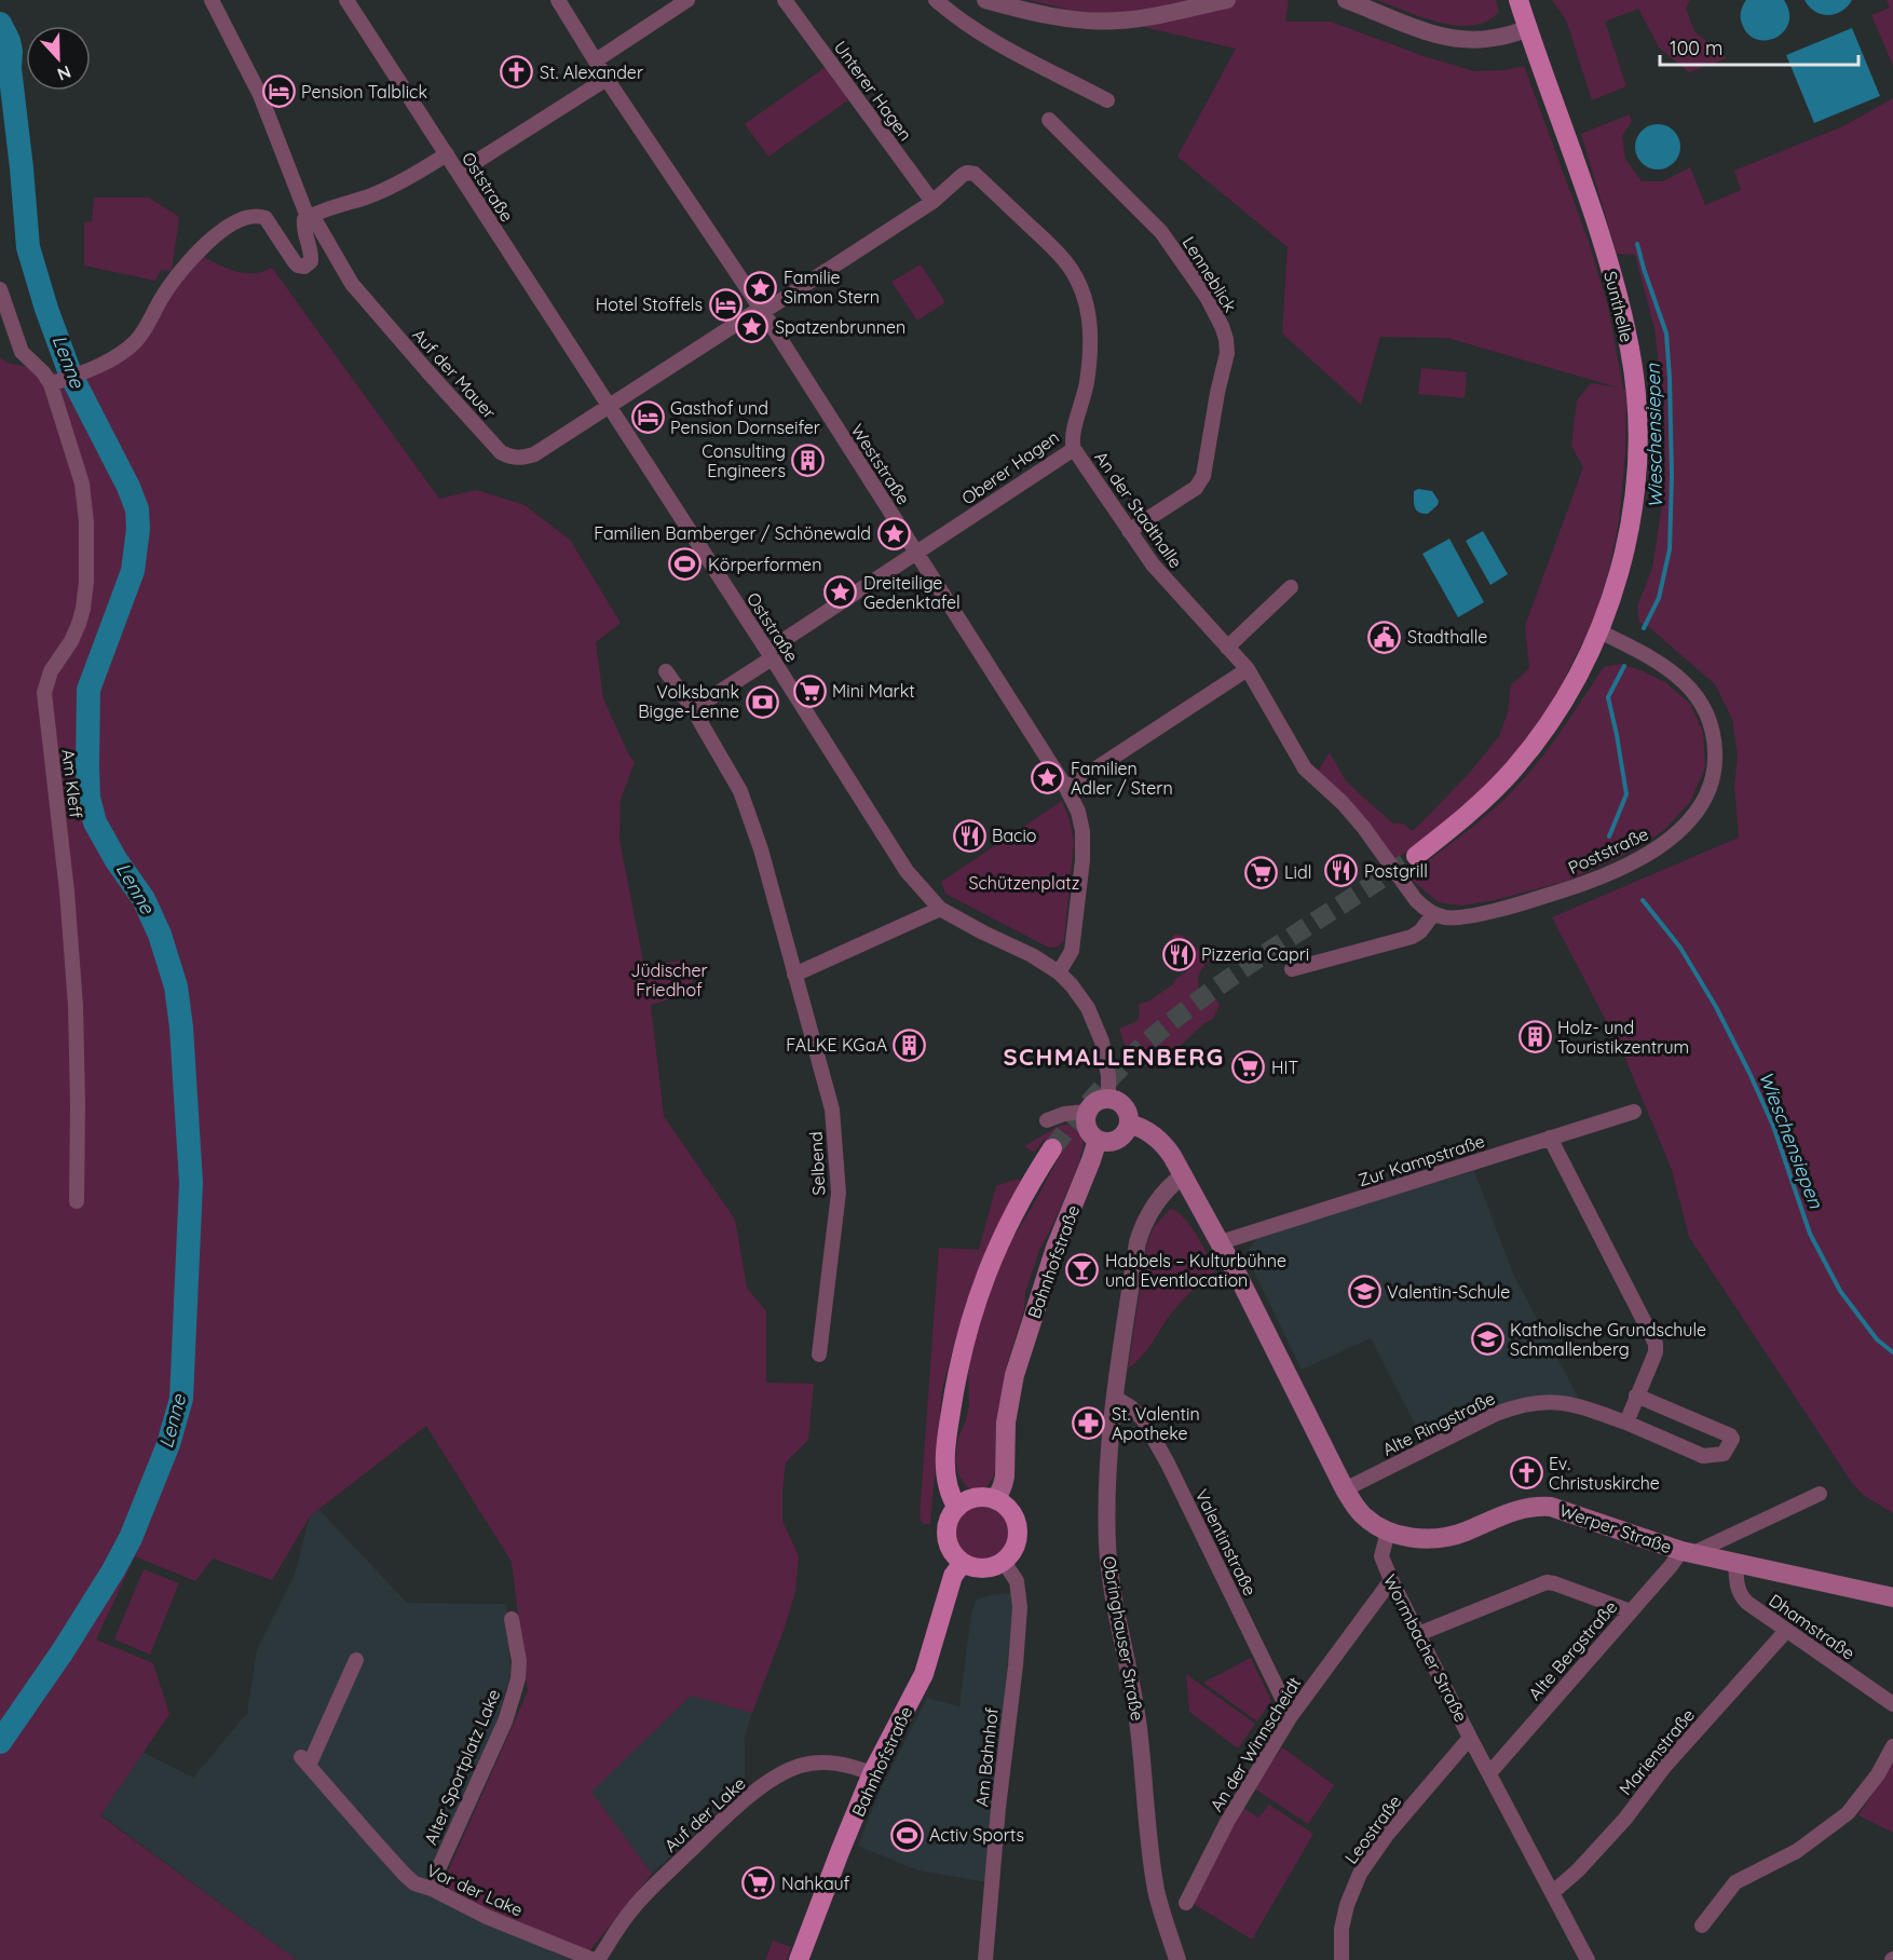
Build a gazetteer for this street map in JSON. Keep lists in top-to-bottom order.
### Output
{
  "streets": {
    "main road": ["Sunthelle", "Bahnhofstraße", "Werper Straße"],
    "street": [
      "Unterer Hagen",
      "Oststraße",
      "Lenneblick",
      "Auf der Mauer",
      "Weststraße",
      "Oberer Hagen",
      "An der Stadthalle",
      "Am Kleff",
      "Poststraße",
      "Zur Kampstraße",
      "Selbend",
      "Alte Ringstraße",
      "Valentinstraße",
      "Dhamstraße",
      "Obringhauser Straße",
      "Wormbacher Straße",
      "Alte Bergstraße",
      "An der Winnscheidt",
      "Marienstraße",
      "Am Bahnhof",
      "Alter Sportplatz Lake",
      "Auf der Lake",
      "Leostraße",
      "Vor der Lake"
    ]
  },
  "crossings": [
    ["Unterer Hagen", "Auf der Mauer"],
    ["Unterer Hagen", "Oberer Hagen"],
    ["Oststraße", "Auf der Mauer"],
    ["Oststraße", "Weststraße"],
    ["Oststraße", "Oberer Hagen"],
    ["Oststraße", "Bahnhofstraße"],
    ["Lenneblick", "An der Stadthalle"],
    ["Sunthelle", "Poststraße"],
    ["Auf der Mauer", "Weststraße"],
    ["Auf der Mauer", "Oberer Hagen"],
    ["Weststraße", "Oberer Hagen"],
    ["Oberer Hagen", "An der Stadthalle"],
    ["Bahnhofstraße", "Am Bahnhof"],
    ["Bahnhofstraße", "Auf der Lake"],
    ["Werper Straße", "Dhamstraße"],
    ["Werper Straße", "Wormbacher Straße"],
    ["Werper Straße", "Alte Bergstraße"],
    ["Valentinstraße", "Obringhauser Straße"],
    ["Valentinstraße", "An der Winnscheidt"],
    ["Dhamstraße", "Marienstraße"],
    ["Wormbacher Straße", "Alte Bergstraße"],
    ["Wormbacher Straße", "An der Winnscheidt"],
    ["Wormbacher Straße", "Marienstraße"],
    ["Wormbacher Straße", "Leostraße"],
    ["Alter Sportplatz Lake", "Vor der Lake"],
    ["Auf der Lake", "Vor der Lake"]
  ],
  "districts": ["SCHMALLENBERG"],
  "water": ["Lenne", "Wieschensiepen"],
  "parks": ["Schützenplatz", "Jüdischer Friedhof"],
  "places": {
    "church": ["St. Alexander", "Ev. Christuskirche"],
    "hotel": ["Pension Talblick", "Hotel Stoffels", "Gasthof und Pension Dornseifer"],
    "place": [
      "Familie Simon Stern",
      "Spatzenbrunnen",
      "Familien Bamberger / Schönewald",
      "Dreiteilige Gedenktafel",
      "Familien Adler / Stern"
    ],
    "building": ["Consulting Engineers", "Holz- und Touristikzentrum", "FALKE KGaA"],
    "sports": ["Körperformen", "Activ Sports"],
    "public building": ["Stadthalle"],
    "supermarket": [
      "Mini Markt",
      "Lidl",
      "HIT",
      "Nahkauf"
    ],
    "bank": ["Volksbank Bigge-Lenne"],
    "restaurant": ["Bacio", "Postgrill", "Pizzeria Capri"],
    "bar": ["Habbels – Kulturbühne und Eventlocation"],
    "school or university": ["Valentin-Schule", "Katholische Grundschule Schmallenberg"],
    "pharmacy": ["St. Valentin Apotheke"]
  },
  "scale_bar": "100 m",
  "north": "bottom"
}
